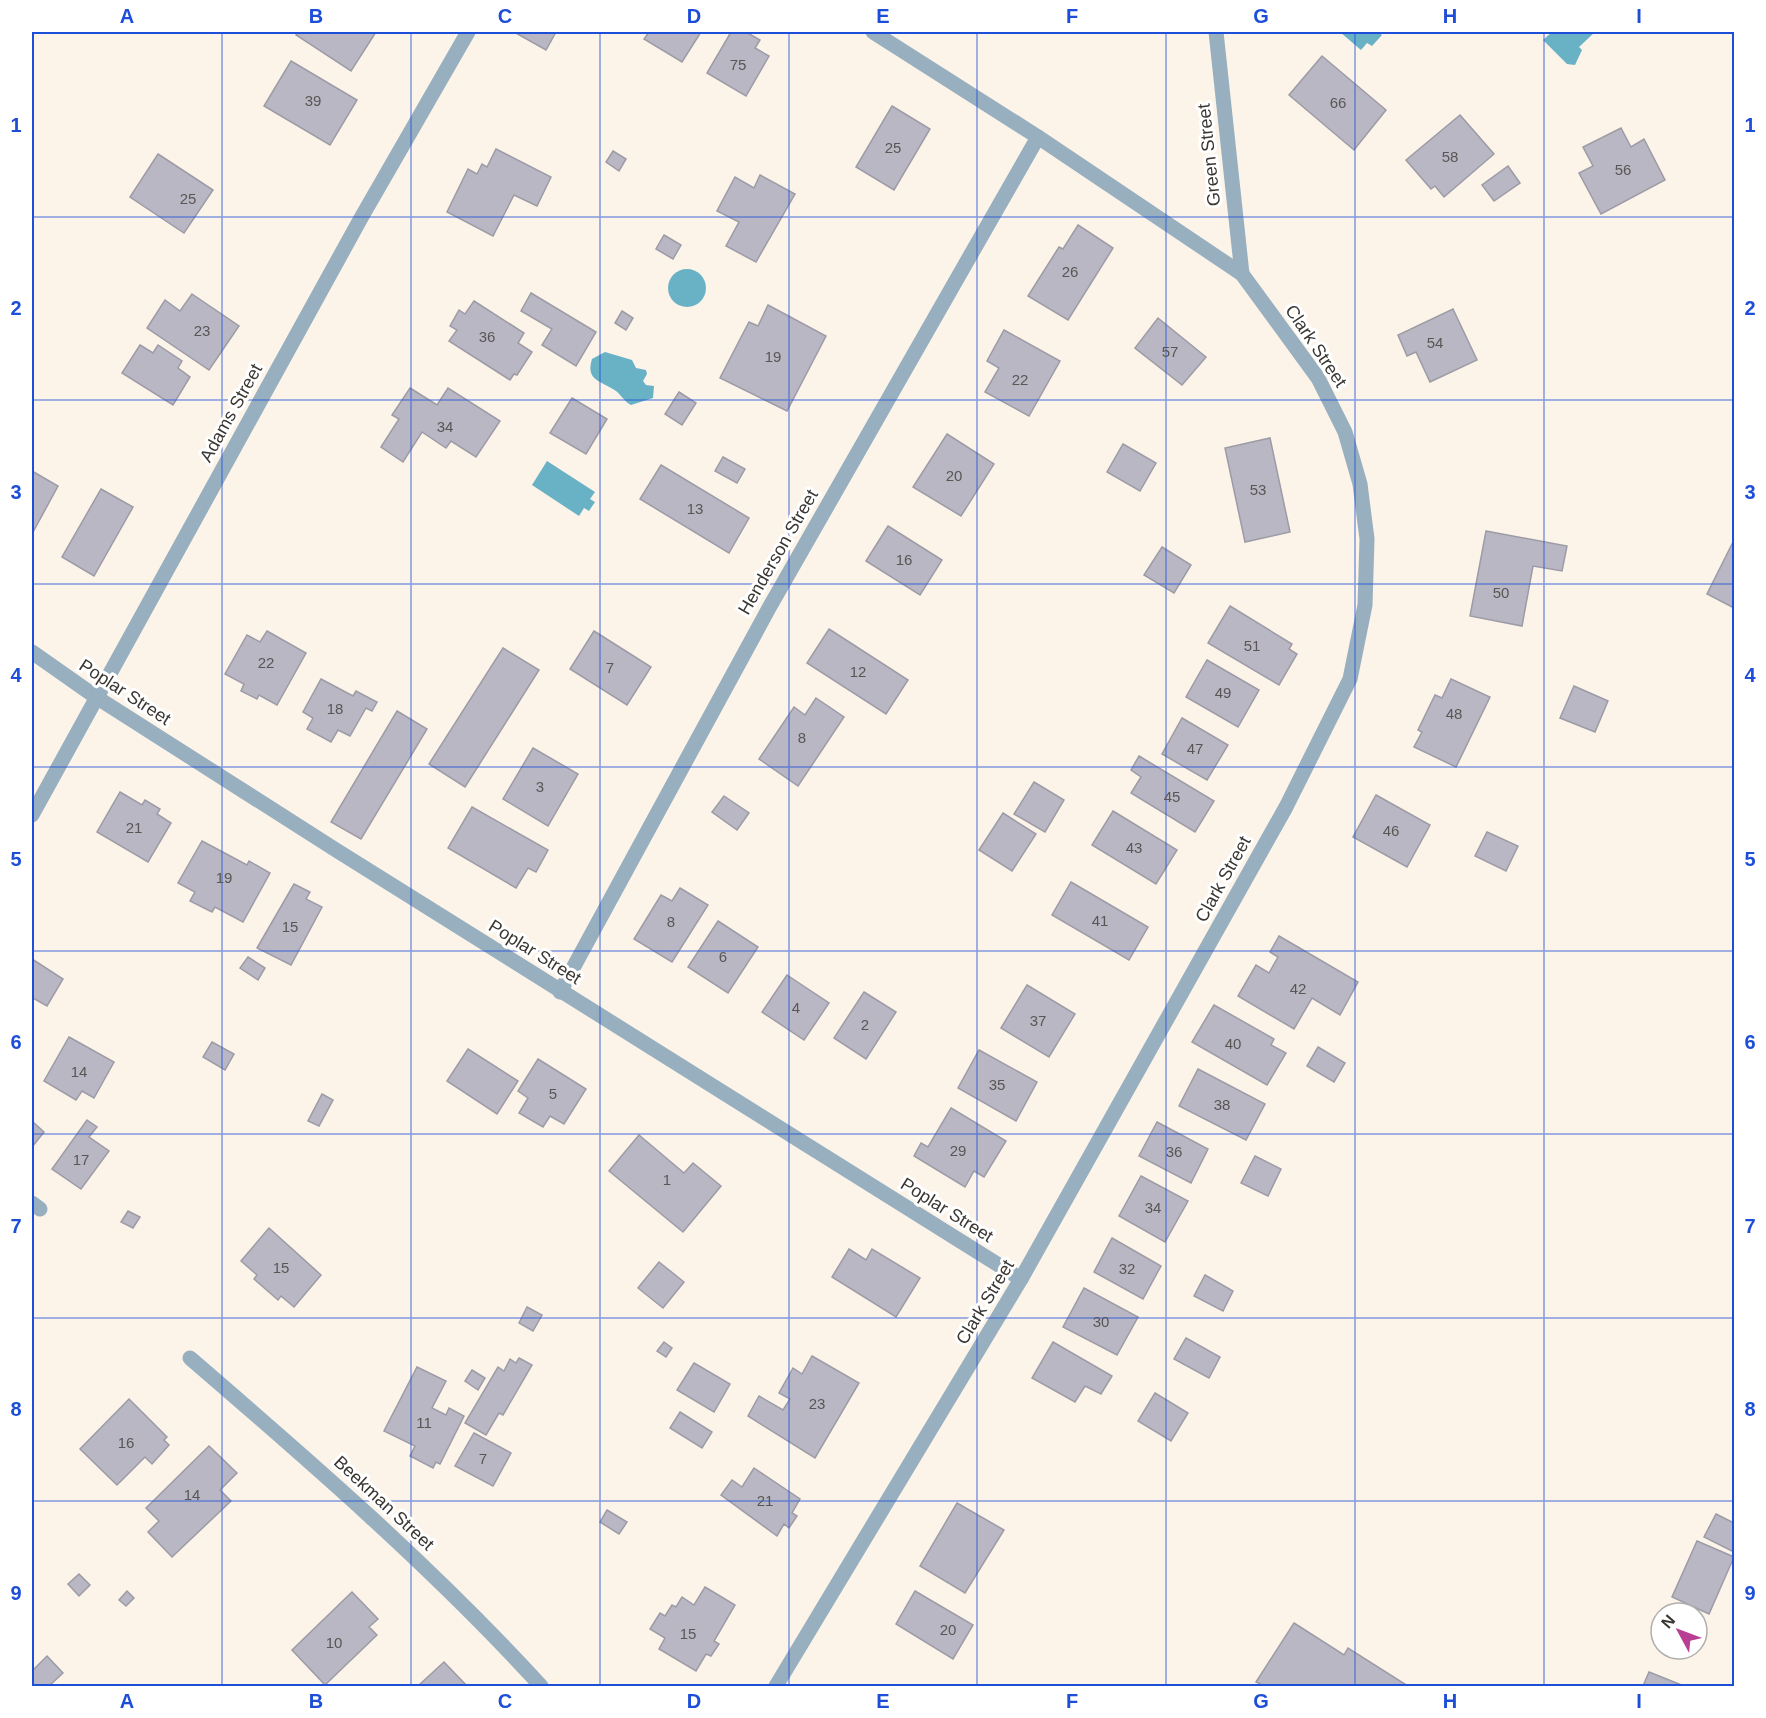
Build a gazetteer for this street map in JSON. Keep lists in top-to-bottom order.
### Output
{
  "streets": {
    "street": [
      "Green Street",
      "Clark Street",
      "Adams Street",
      "Henderson Street",
      "Poplar Street",
      "Beekman Street"
    ]
  },
  "crossings": [
    ["Green Street", "Clark Street"],
    ["Clark Street", "Henderson Street"],
    ["Clark Street", "Poplar Street"],
    ["Adams Street", "Poplar Street"],
    ["Henderson Street", "Poplar Street"]
  ],
  "house_numbers": [
    "75",
    "39",
    "66",
    "25",
    "58",
    "56",
    "25",
    "26",
    "23",
    "36",
    "54",
    "57",
    "19",
    "22",
    "34",
    "20",
    "53",
    "13",
    "16",
    "50",
    "51",
    "22",
    "7",
    "12",
    "49",
    "18",
    "48",
    "8",
    "47",
    "3",
    "45",
    "21",
    "46",
    "43",
    "19",
    "41",
    "8",
    "15",
    "6",
    "42",
    "4",
    "37",
    "2",
    "40",
    "14",
    "35",
    "5",
    "38",
    "29",
    "36",
    "17",
    "1",
    "34",
    "15",
    "32",
    "30",
    "23",
    "11",
    "16",
    "7",
    "14",
    "21",
    "20",
    "15",
    "10"
  ],
  "north": "top left",
  "grid": {
    "columns": [
      "A",
      "B",
      "C",
      "D",
      "E",
      "F",
      "G",
      "H",
      "I"
    ],
    "rows": [
      "1",
      "2",
      "3",
      "4",
      "5",
      "6",
      "7",
      "8",
      "9"
    ]
  }
}
